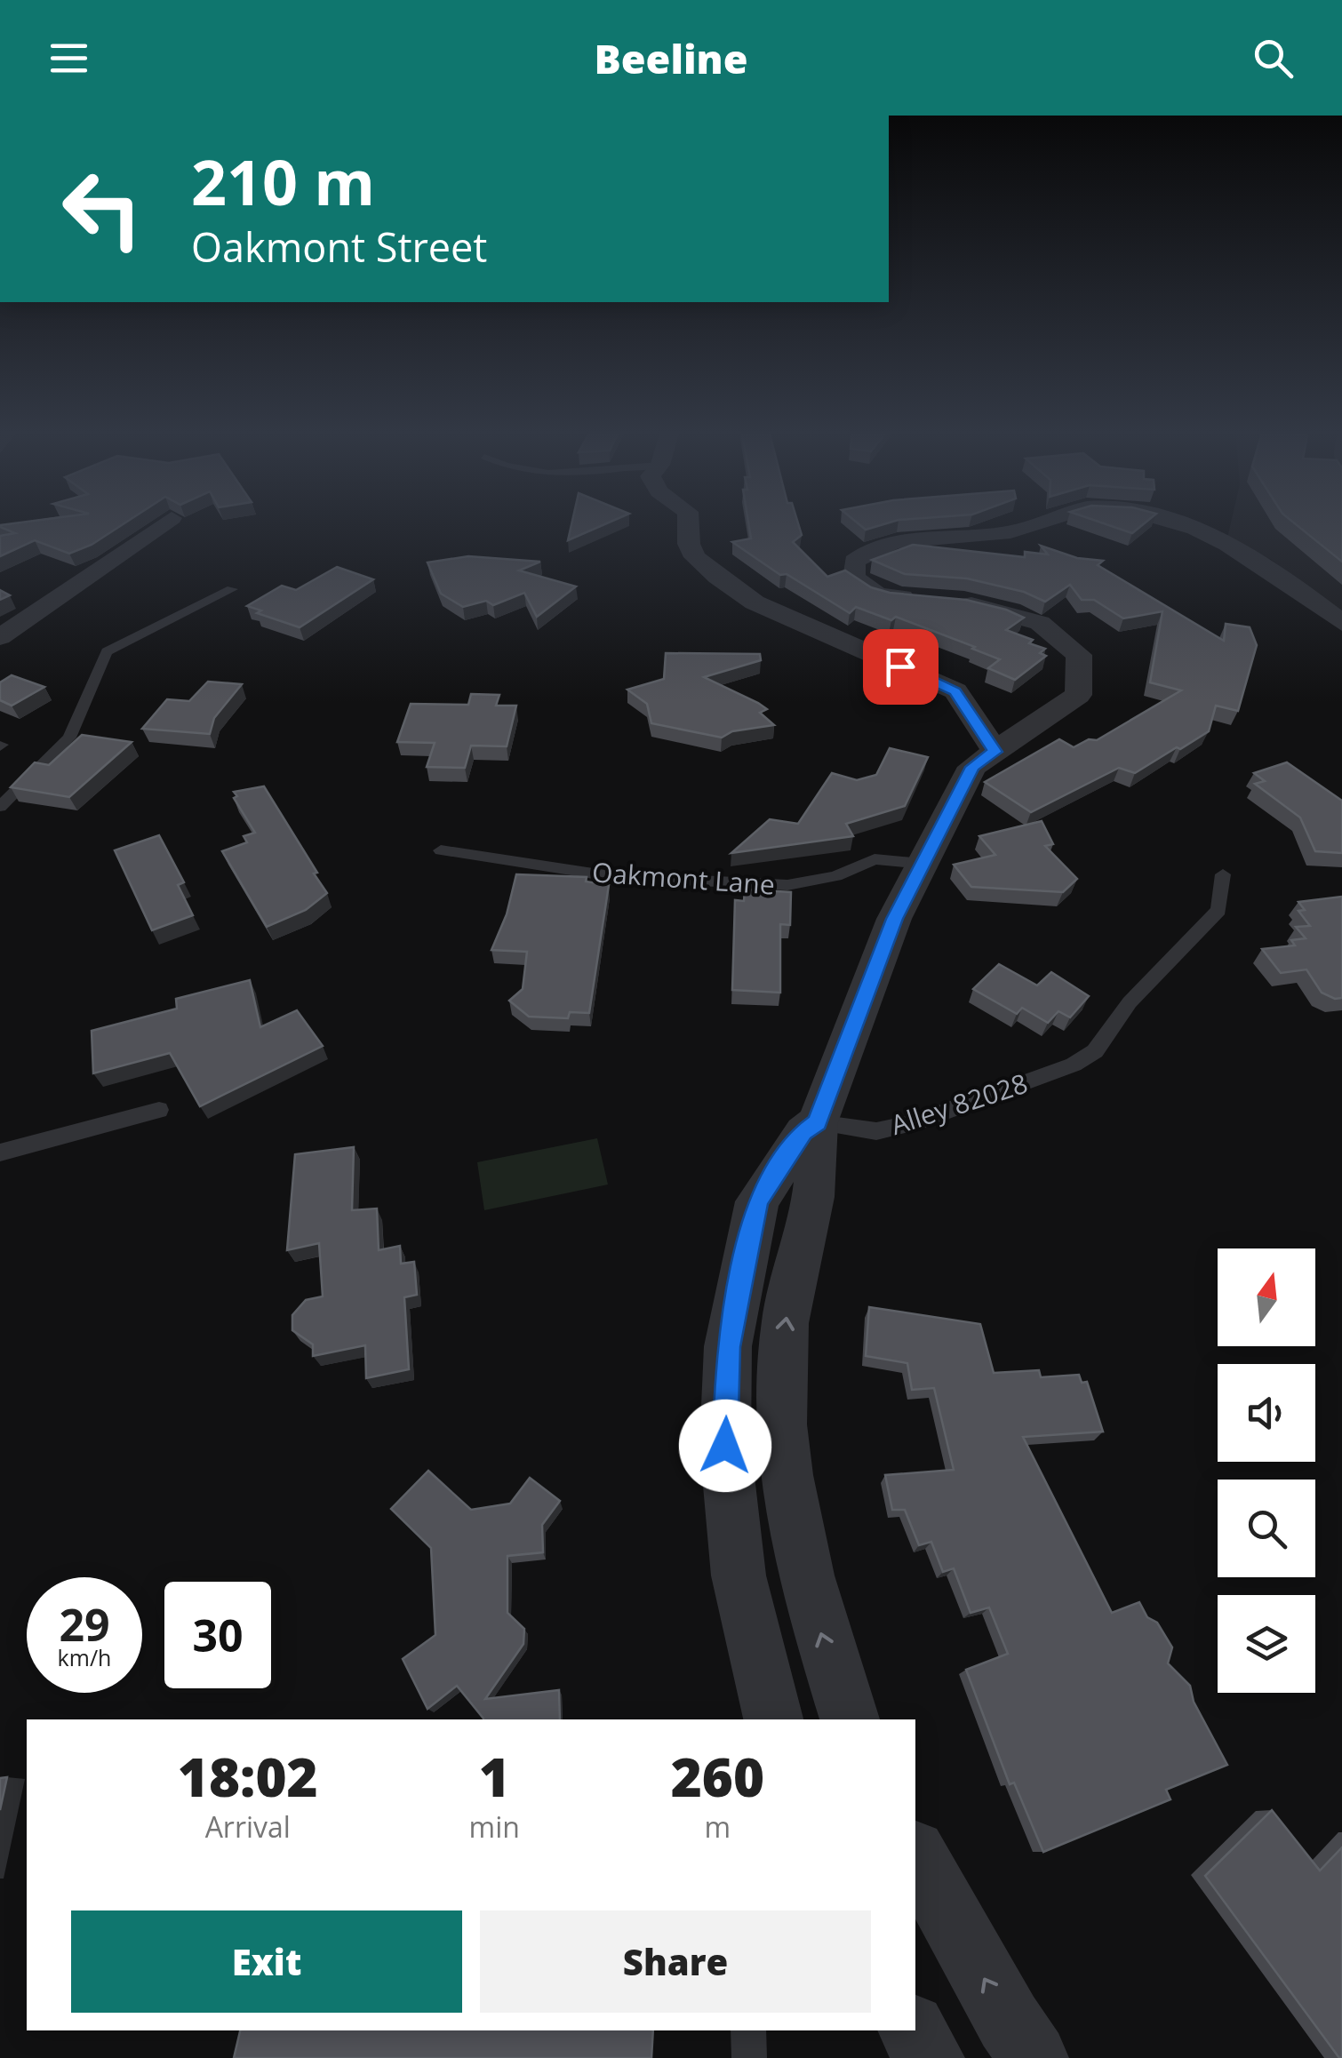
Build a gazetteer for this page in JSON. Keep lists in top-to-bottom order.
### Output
{
  "streets": {
    "lane": ["Oakmont Lane", "Alley 82028"]
  },
  "north": "top",
  "page": {
    "header": "Beeline",
    "turn": ["210 m", "Oakmont Street"],
    "speed": "29 km/h",
    "limit": "30",
    "eta": [
      "18:02",
      "Arrival",
      "1",
      "min",
      "260",
      "m"
    ],
    "buttons": ["Exit", "Share"]
  }
}
